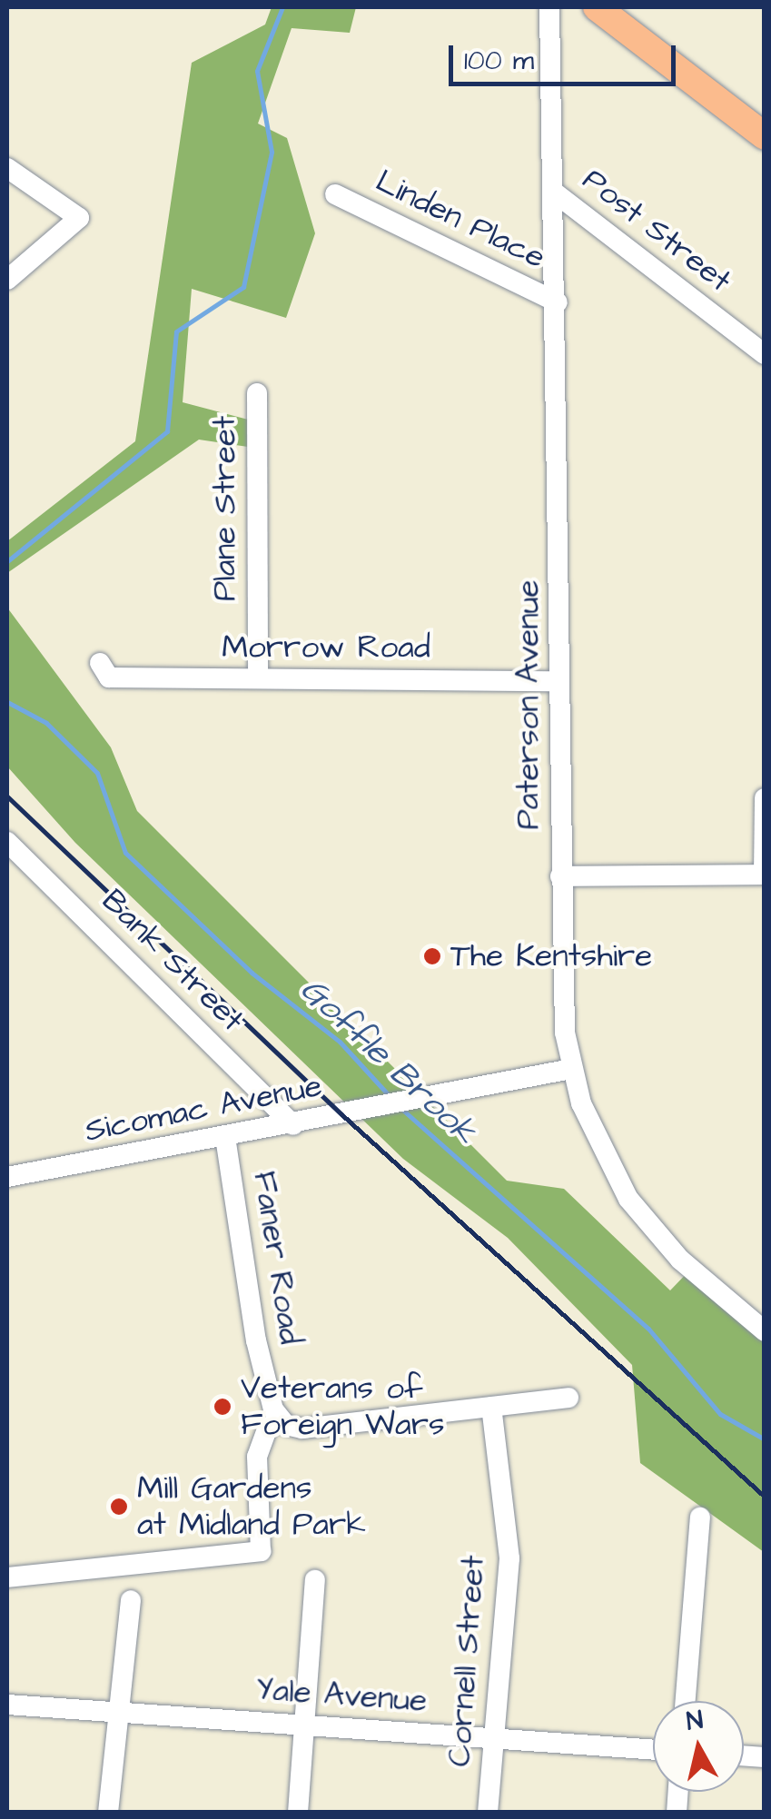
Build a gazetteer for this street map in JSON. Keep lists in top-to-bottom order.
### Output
{
  "streets": {
    "street": [
      "Linden Place",
      "Post Street",
      "Plane Street",
      "Morrow Road",
      "Paterson Avenue",
      "Bank Street",
      "Sicomac Avenue",
      "Faner Road",
      "Cornell Street",
      "Yale Avenue"
    ]
  },
  "crossings": [
    ["Linden Place", "Paterson Avenue"],
    ["Post Street", "Paterson Avenue"],
    ["Plane Street", "Morrow Road"],
    ["Morrow Road", "Paterson Avenue"],
    ["Paterson Avenue", "Sicomac Avenue"],
    ["Bank Street", "Sicomac Avenue"],
    ["Sicomac Avenue", "Faner Road"],
    ["Cornell Street", "Yale Avenue"]
  ],
  "water": ["Goffle Brook"],
  "places": ["The Kentshire", "Veterans of Foreign Wars", "Mill Gardens at Midland Park"],
  "scale_bar": "100 m",
  "north": "top"
}
